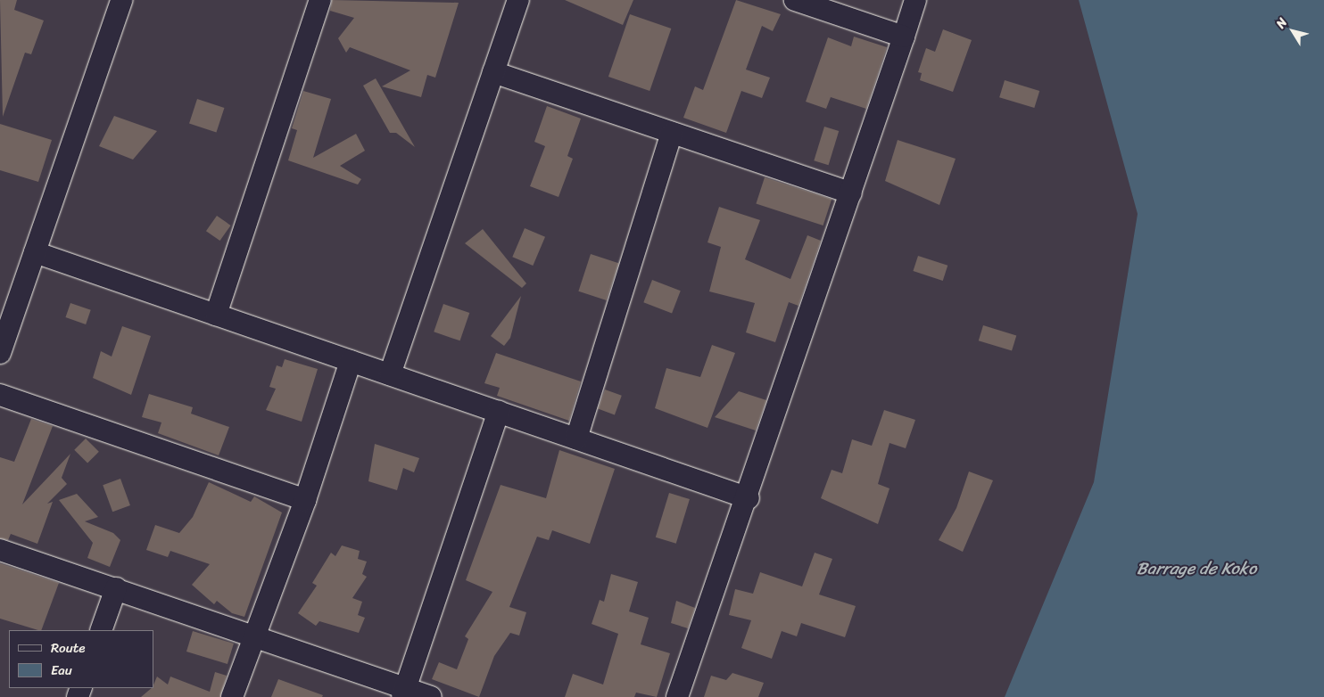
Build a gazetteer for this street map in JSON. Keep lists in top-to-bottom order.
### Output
{
  "water": ["Barrage de Koko"],
  "legend": ["Route", "Eau"],
  "north": "top left"
}
